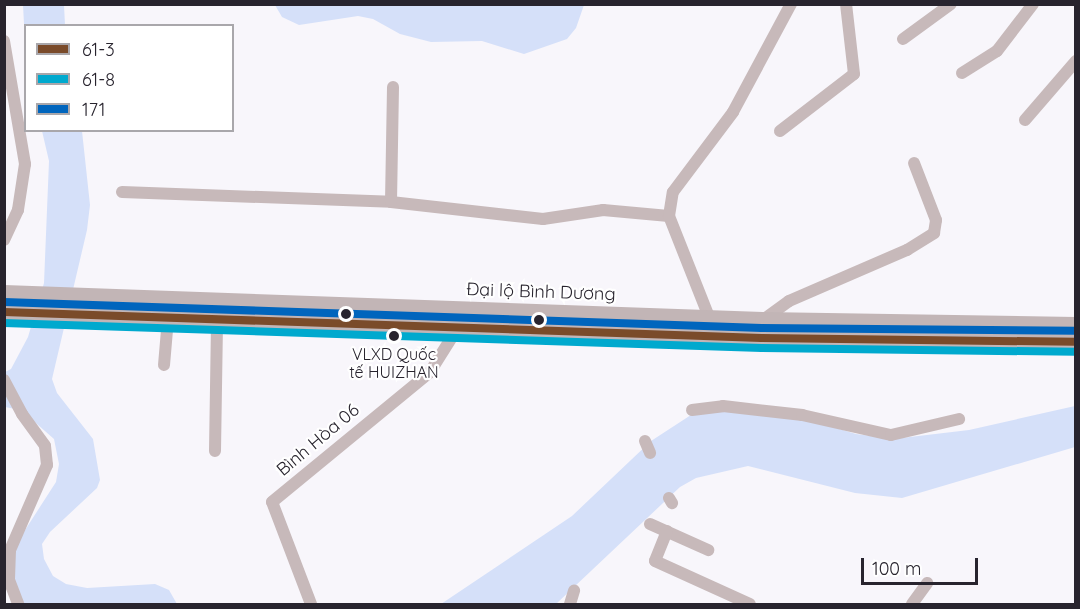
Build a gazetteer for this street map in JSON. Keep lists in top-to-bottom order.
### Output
{
  "streets": {
    "highway": ["Đại lộ Bình Dương"],
    "street": ["Bình Hòa 06"]
  },
  "crossings": [
    ["Đại lộ Bình Dương", "Bình Hòa 06"]
  ],
  "places": ["VLXD Quốc tế HUIZHAN"],
  "lines": ["transit line 171", "transit line 61-3", "transit line 61-8"],
  "legend": ["61-3", "61-8", "171"],
  "scale_bar": "100 m"
}
